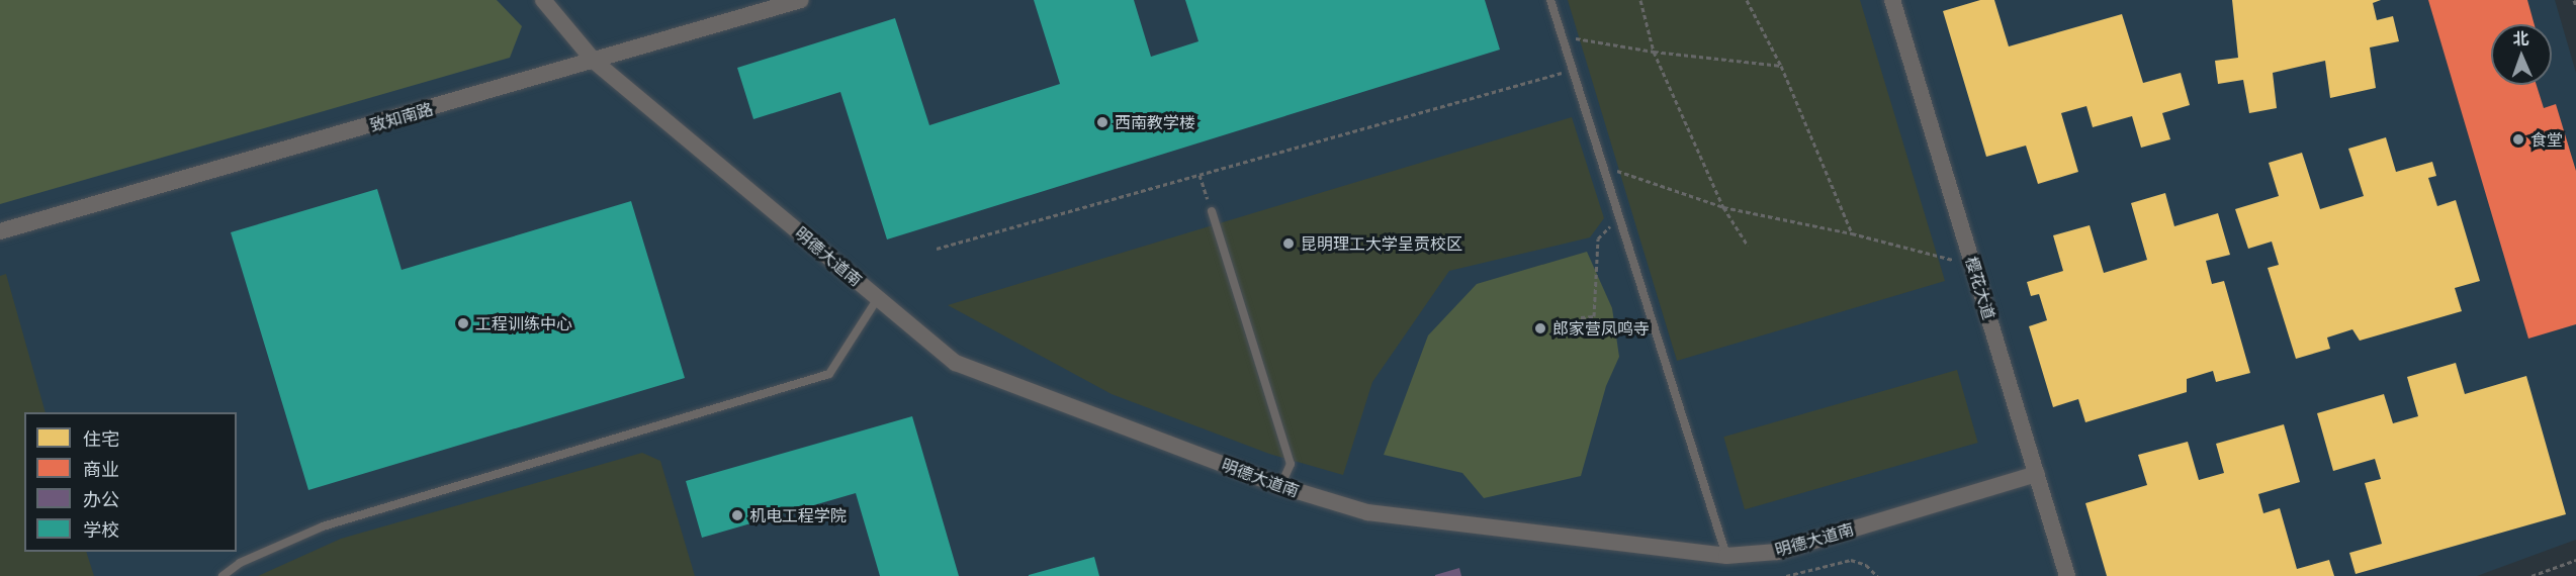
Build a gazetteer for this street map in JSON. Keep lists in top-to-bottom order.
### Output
{
  "streets": {
    "street": ["致知南路", "明德大道南", "樱花大道"]
  },
  "crossings": [
    ["致知南路", "明德大道南"],
    ["明德大道南", "樱花大道"]
  ],
  "places": [
    "西南教学楼",
    "食堂",
    "昆明理工大学呈贡校区",
    "工程训练中心",
    "郎家营凤鸣寺",
    "机电工程学院"
  ],
  "legend": [
    "住宅",
    "商业",
    "办公",
    "学校"
  ],
  "north": "top"
}
